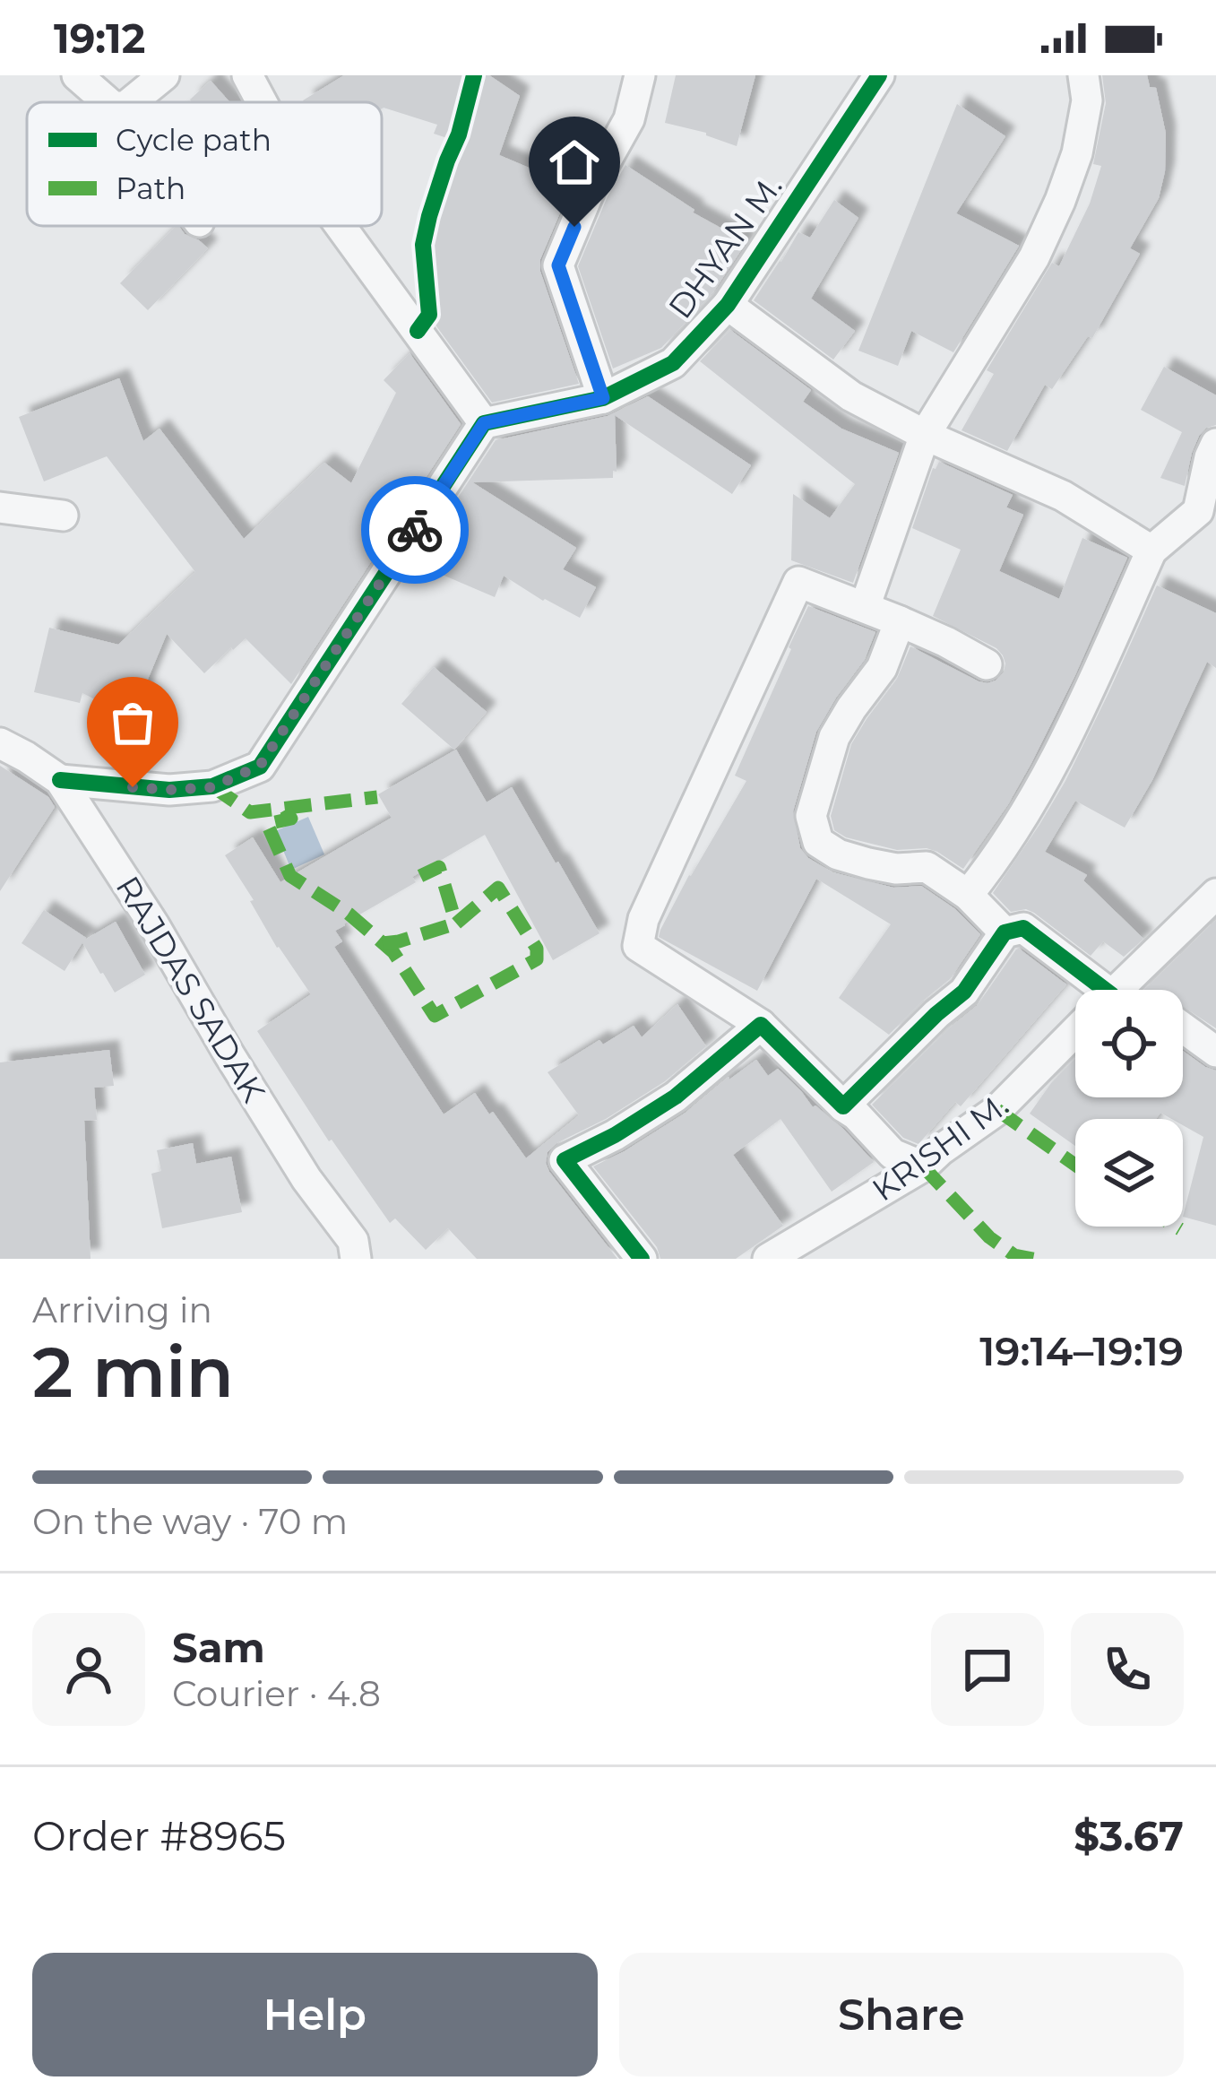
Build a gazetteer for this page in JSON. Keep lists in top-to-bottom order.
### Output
{
  "streets": {
    "street": ["DHYAN M.", "RAJDAS SADAK", "KRISHI M."]
  },
  "legend": ["Cycle path", "Path"],
  "page": {
    "status": "19:12",
    "heading": ["2 min", "Arriving in", "19:14–19:19"],
    "panel": [
      "Sam",
      "Courier · 4.8",
      "Order #8965",
      "$3.67"
    ],
    "bar": "On the way · 70 m",
    "buttons": ["Help", "Share"]
  }
}
